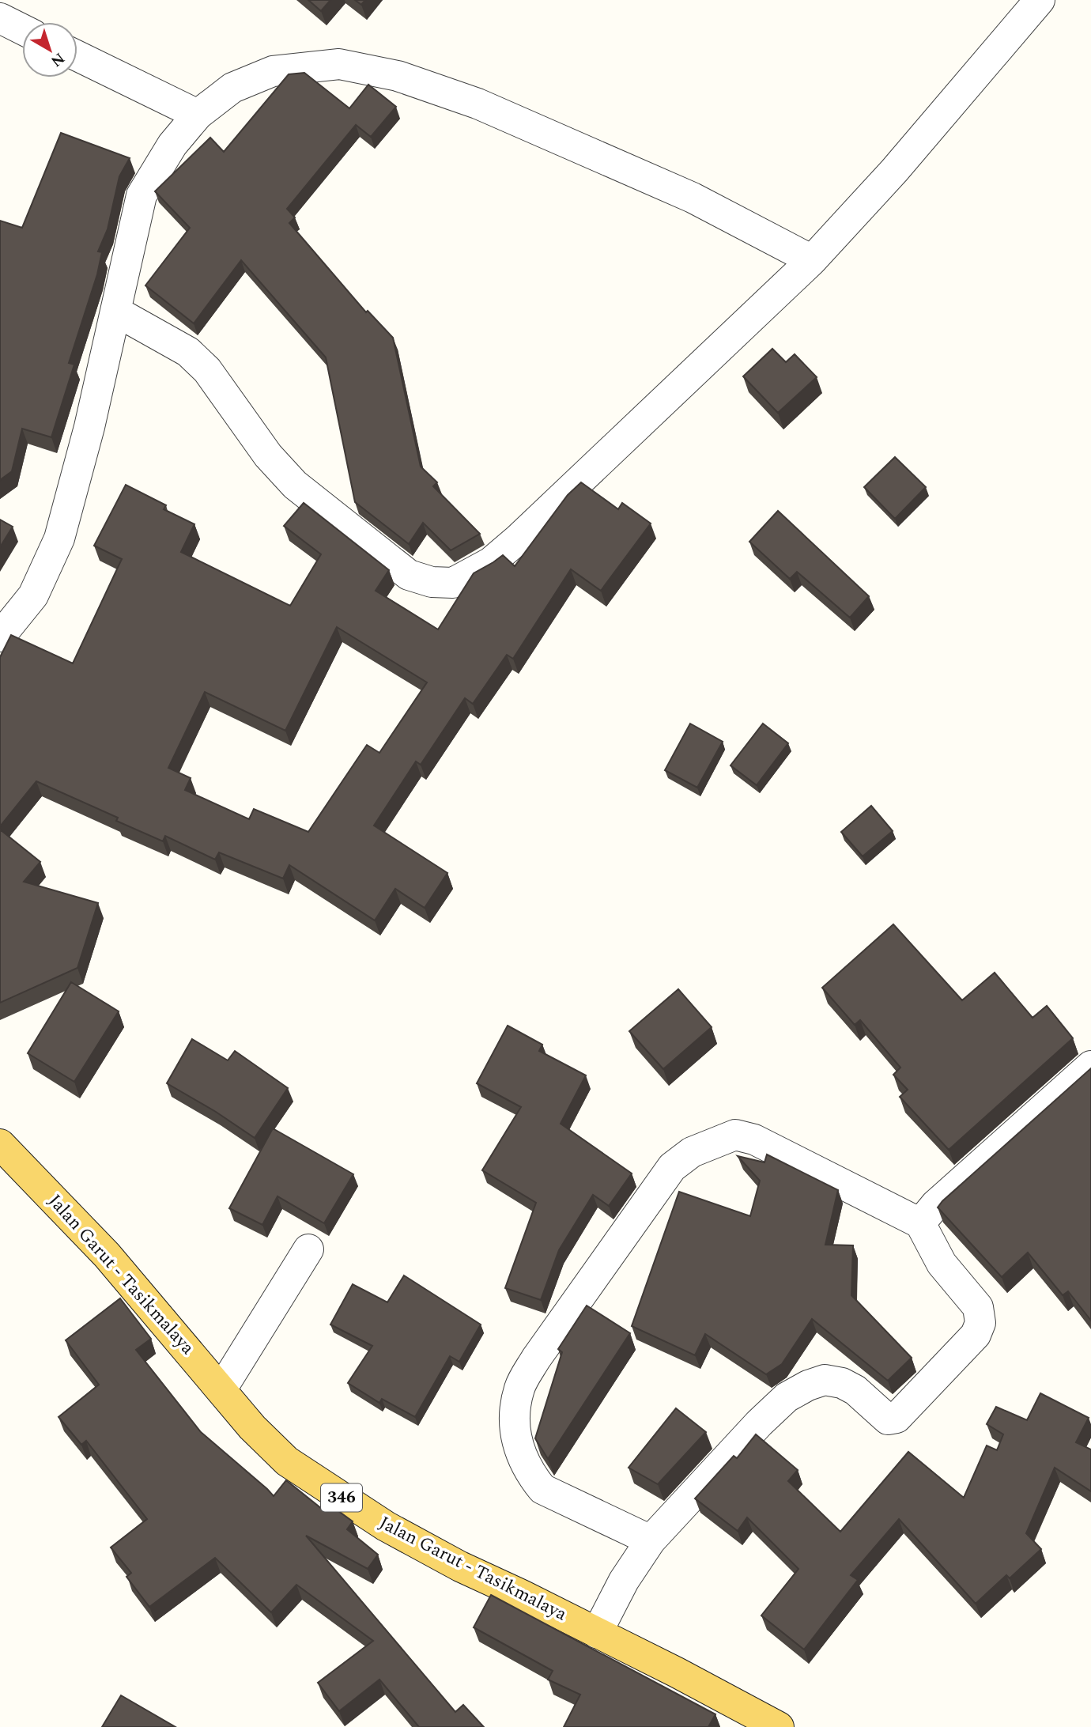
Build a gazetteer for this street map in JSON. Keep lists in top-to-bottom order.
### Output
{
  "streets": {
    "main road": ["Jalan Garut - Tasikmalaya", "346"]
  },
  "north": "bottom right"
}
